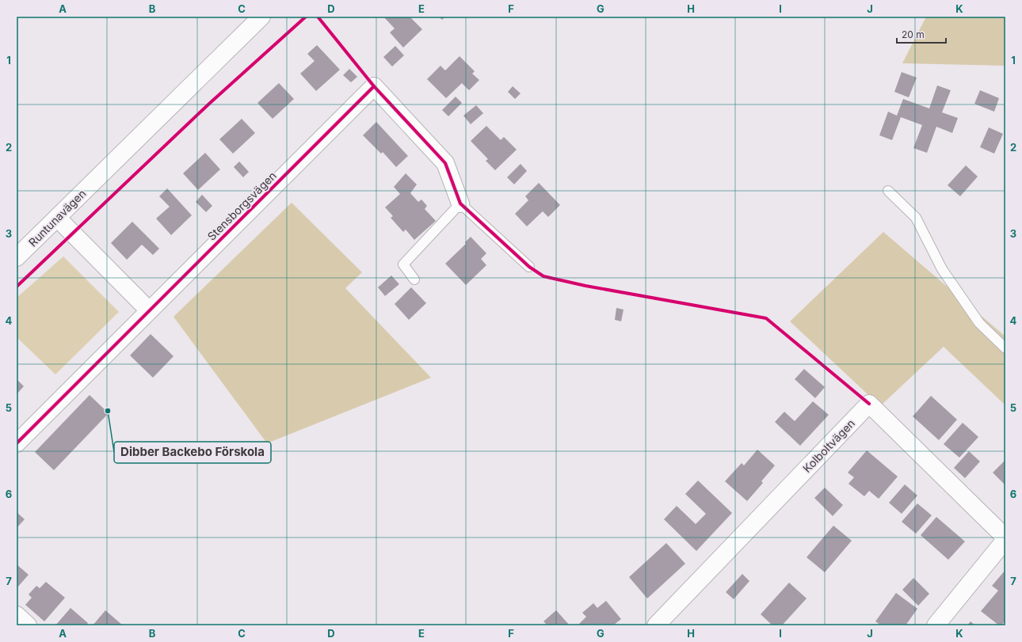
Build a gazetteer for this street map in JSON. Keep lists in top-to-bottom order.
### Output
{
  "streets": {
    "street": ["Stensborgsvägen", "Runtunavägen", "Kolboltvägen"]
  },
  "places": ["Dibber Backebo Förskola"],
  "scale_bar": "20 m",
  "grid": {
    "columns": [
      "A",
      "B",
      "C",
      "D",
      "E",
      "F",
      "G",
      "H",
      "I",
      "J",
      "K"
    ],
    "rows": [
      "1",
      "2",
      "3",
      "4",
      "5",
      "6",
      "7"
    ]
  }
}
